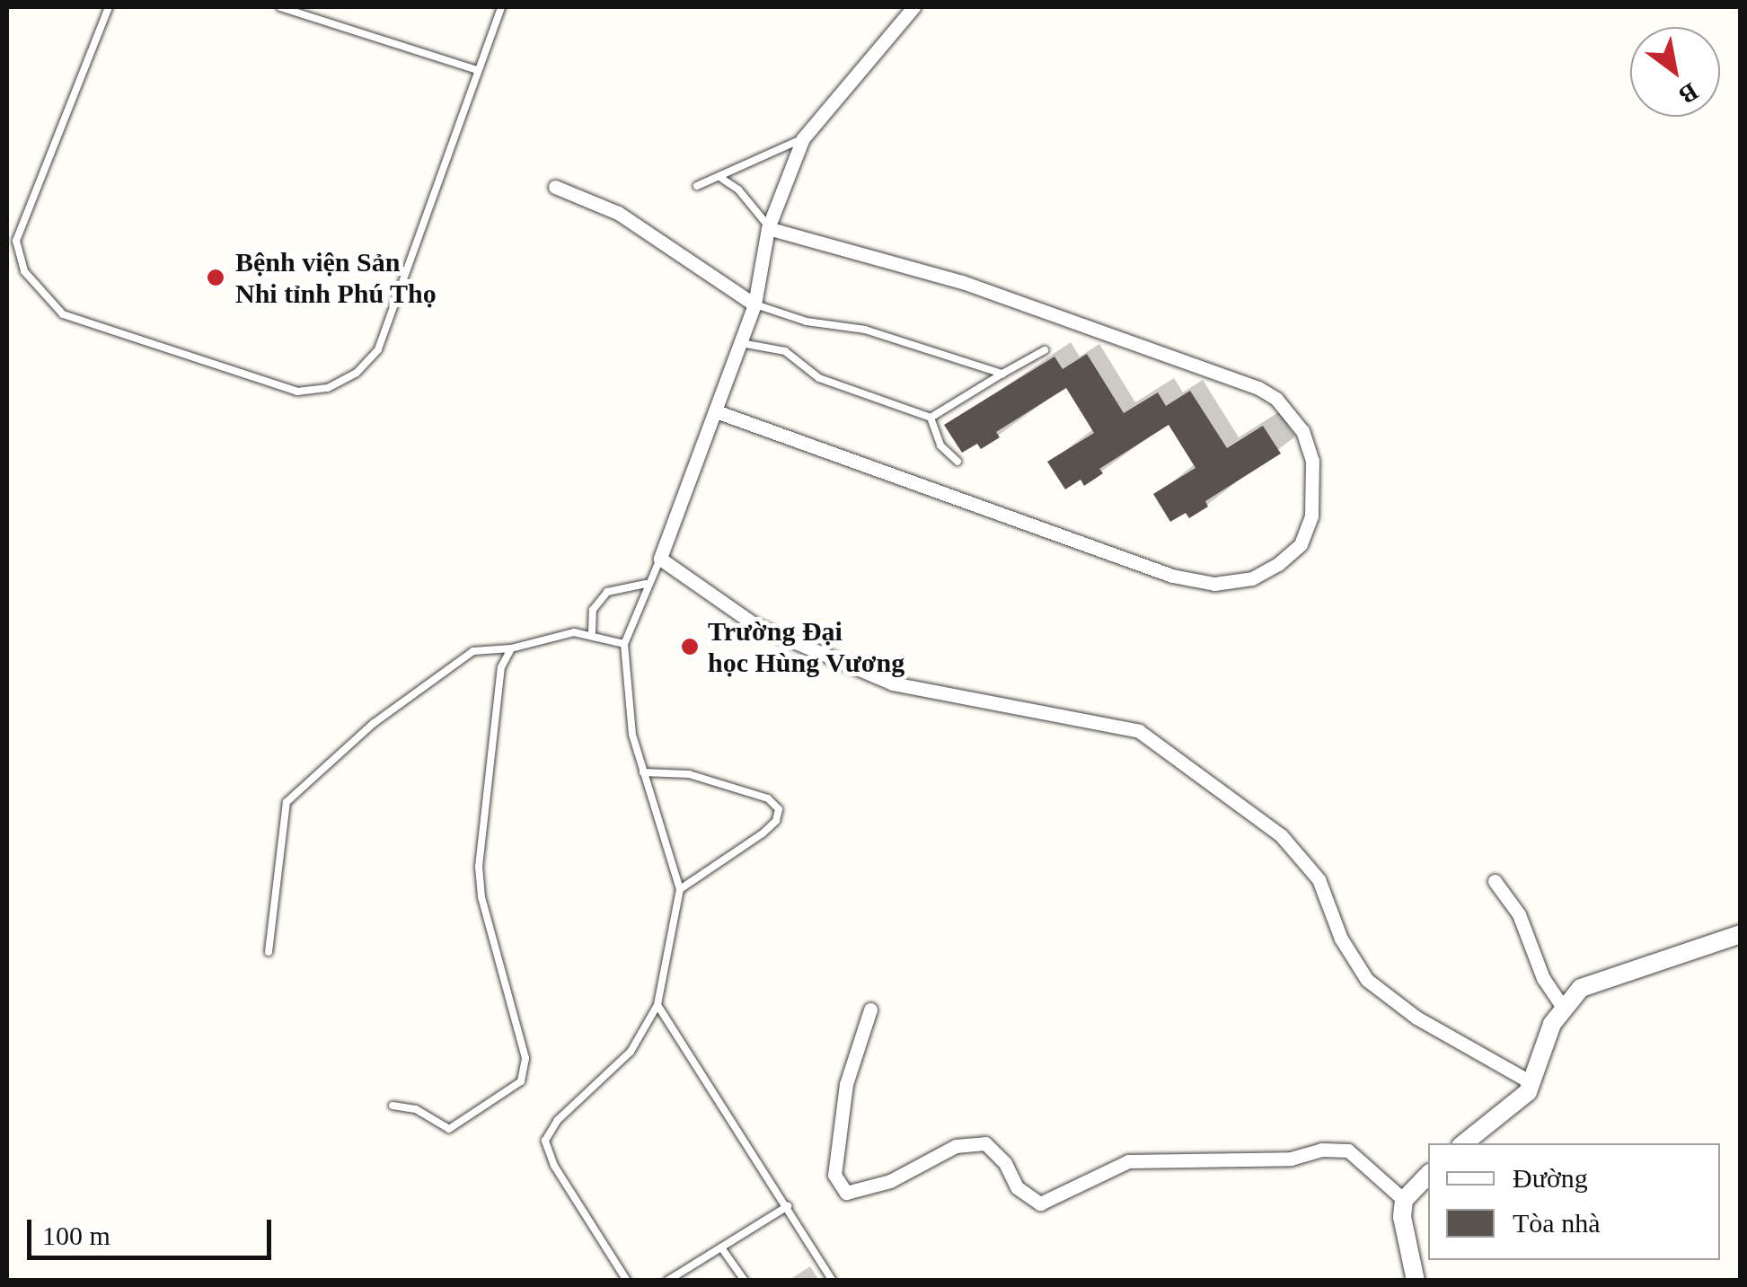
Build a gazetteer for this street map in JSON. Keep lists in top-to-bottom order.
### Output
{
  "places": ["Bệnh viện Sản Nhi tỉnh Phú Thọ", "Trường Đại học Hùng Vương"],
  "legend": ["Đường", "Tòa nhà"],
  "scale_bar": "100 m",
  "north": "bottom right"
}
